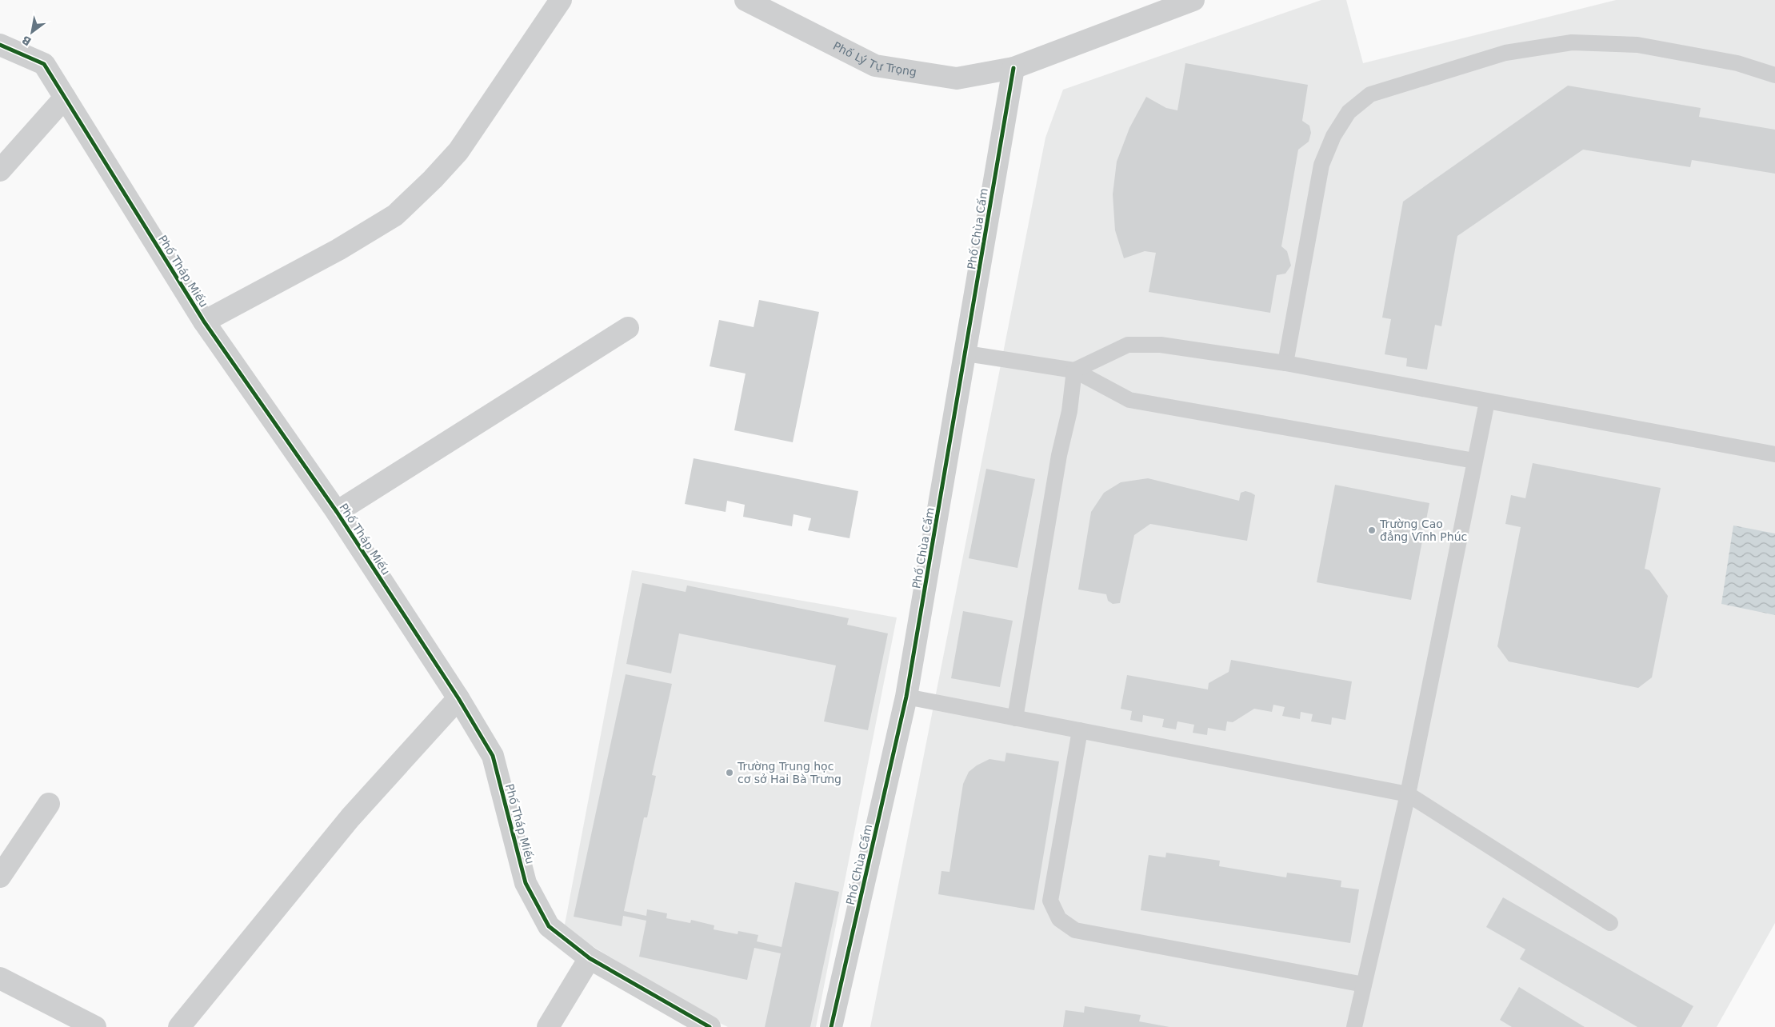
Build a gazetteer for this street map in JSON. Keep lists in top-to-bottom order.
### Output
{
  "streets": {
    "street": ["Phố Lý Tự Trọng", "Phố Chùa Cấm", "Phố Tháp Miếu"]
  },
  "crossings": [
    ["Phố Lý Tự Trọng", "Phố Chùa Cấm"]
  ],
  "places": ["Trường Cao đẳng Vĩnh Phúc", "Trường Trung học cơ sở Hai Bà Trưng"],
  "north": "bottom left"
}
